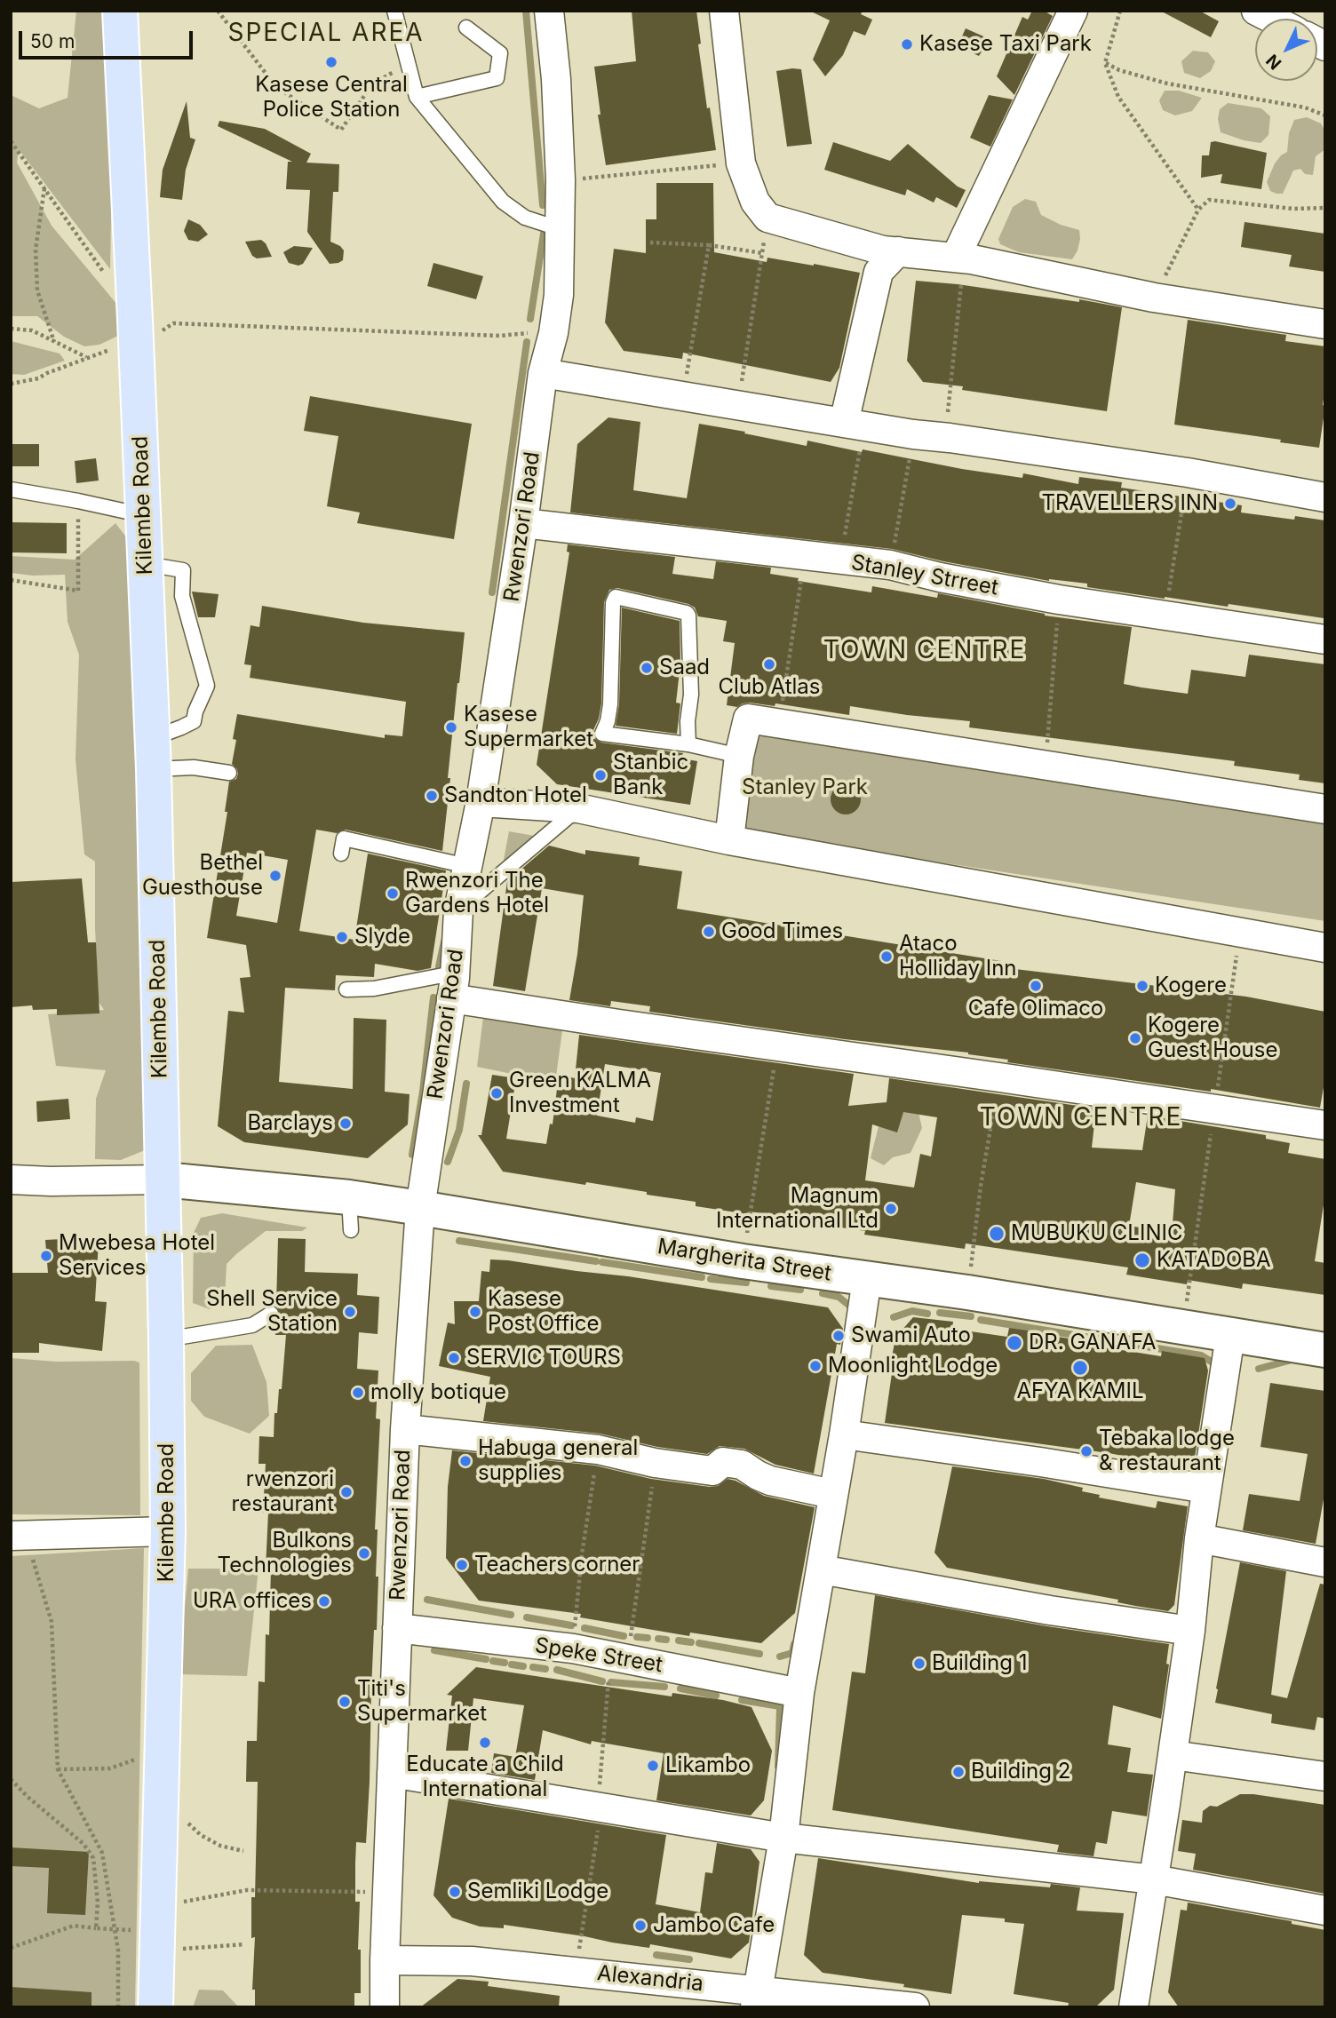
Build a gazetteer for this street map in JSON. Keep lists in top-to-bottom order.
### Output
{
  "streets": {
    "main road": ["Kilembe Road"],
    "street": [
      "Rwenzori Road",
      "Stanley Strreet",
      "Margherita Street",
      "Speke Street",
      "Alexandria"
    ]
  },
  "crossings": [
    ["Kilembe Road", "Margherita Street"],
    ["Rwenzori Road", "Stanley Strreet"],
    ["Rwenzori Road", "Margherita Street"],
    ["Rwenzori Road", "Speke Street"],
    ["Rwenzori Road", "Alexandria"]
  ],
  "districts": ["SPECIAL AREA", "TOWN CENTRE", "TOWN CENTRE"],
  "parks": ["Stanley Park"],
  "places": [
    "Kasese Taxi Park",
    "Kasese Central Police Station",
    "TRAVELLERS INN",
    "Club Atlas",
    "Saad",
    "Kasese Supermarket",
    "Stanbic Bank",
    "Sandton Hotel",
    "Bethel Guesthouse",
    "Rwenzori The Gardens Hotel",
    "Good Times",
    "Slyde",
    "Ataco Holliday Inn",
    "Cafe Olimaco",
    "Kogere",
    "Kogere Guest House",
    "Green KALMA Investment",
    "Barclays",
    "Magnum International Ltd",
    "MUBUKU CLINIC",
    "Mwebesa Hotel Services",
    "KATADOBA",
    "Shell Service Station",
    "Kasese Post Office",
    "Swami Auto",
    "DR. GANAFA",
    "SERVIC TOURS",
    "Moonlight Lodge",
    "AFYA KAMIL",
    "molly botique",
    "Tebaka lodge & restaurant",
    "Habuga general supplies",
    "rwenzori restaurant",
    "Bulkons Technologies",
    "Teachers corner",
    "URA offices",
    "Building 1",
    "Titi's Supermarket",
    "Educate a Child International",
    "Likambo",
    "Building 2",
    "Semliki Lodge",
    "Jambo Cafe"
  ],
  "scale_bar": "50 m",
  "north": "bottom left"
}
